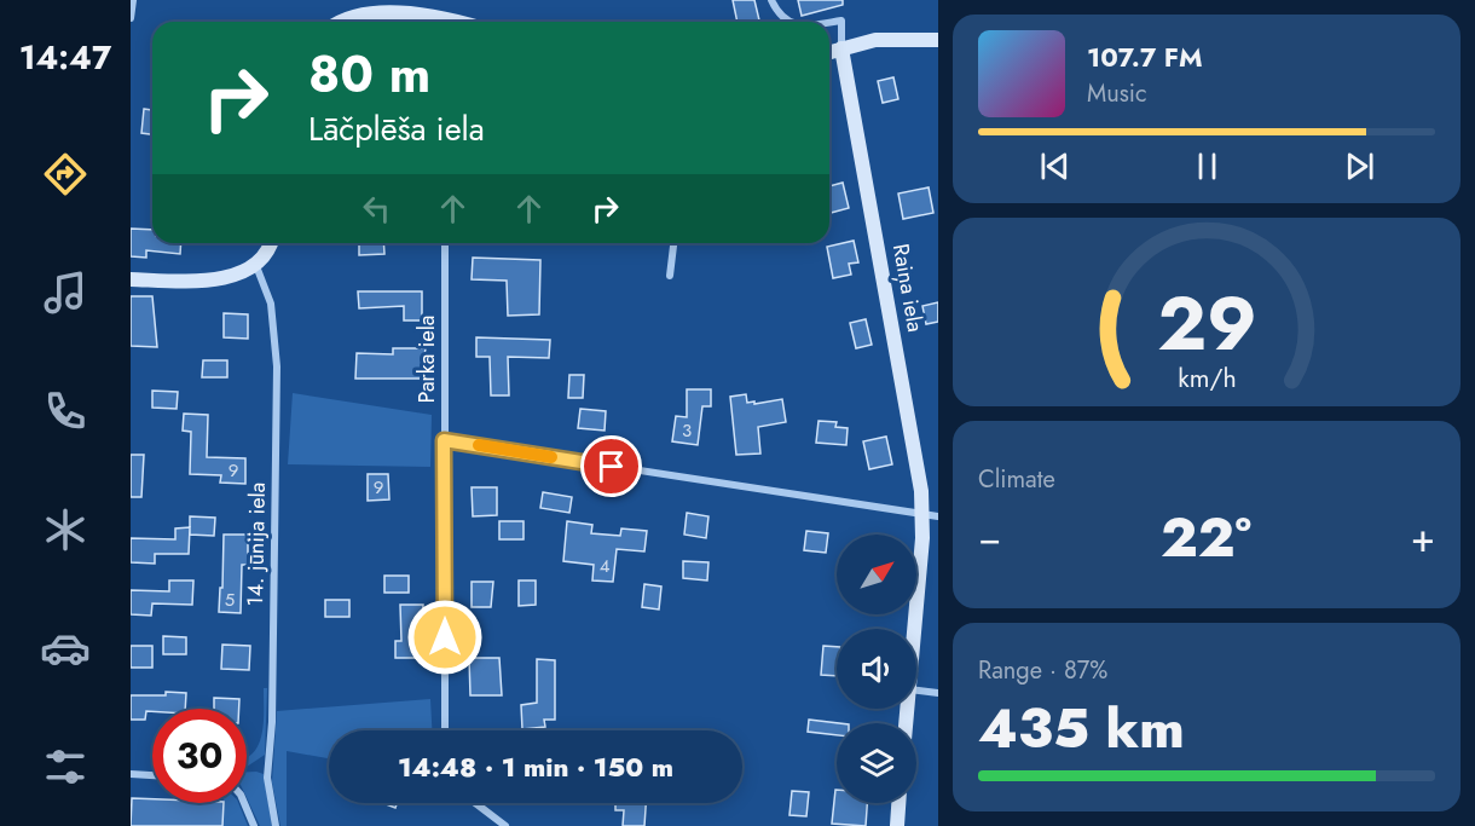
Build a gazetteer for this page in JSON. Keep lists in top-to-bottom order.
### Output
{
  "streets": {
    "street": ["Raiņa iela", "Parka iela", "14. jūnija iela"]
  },
  "house_numbers": [
    "3",
    "9",
    "9",
    "4",
    "5"
  ],
  "north": "top right",
  "page": {
    "tabs": "14:47",
    "turn": ["80 m", "Lāčplēša iela"],
    "song": ["107.7 FM", "Music"],
    "tile": [
      "Climate",
      ["Range · 87%", "435 km"]
    ],
    "heat": ["−", "22°", "+"],
    "limit": "30",
    "trip": "14:48 · 1 min · 150 m",
    "gauge": ["29", "km/h"]
  }
}
